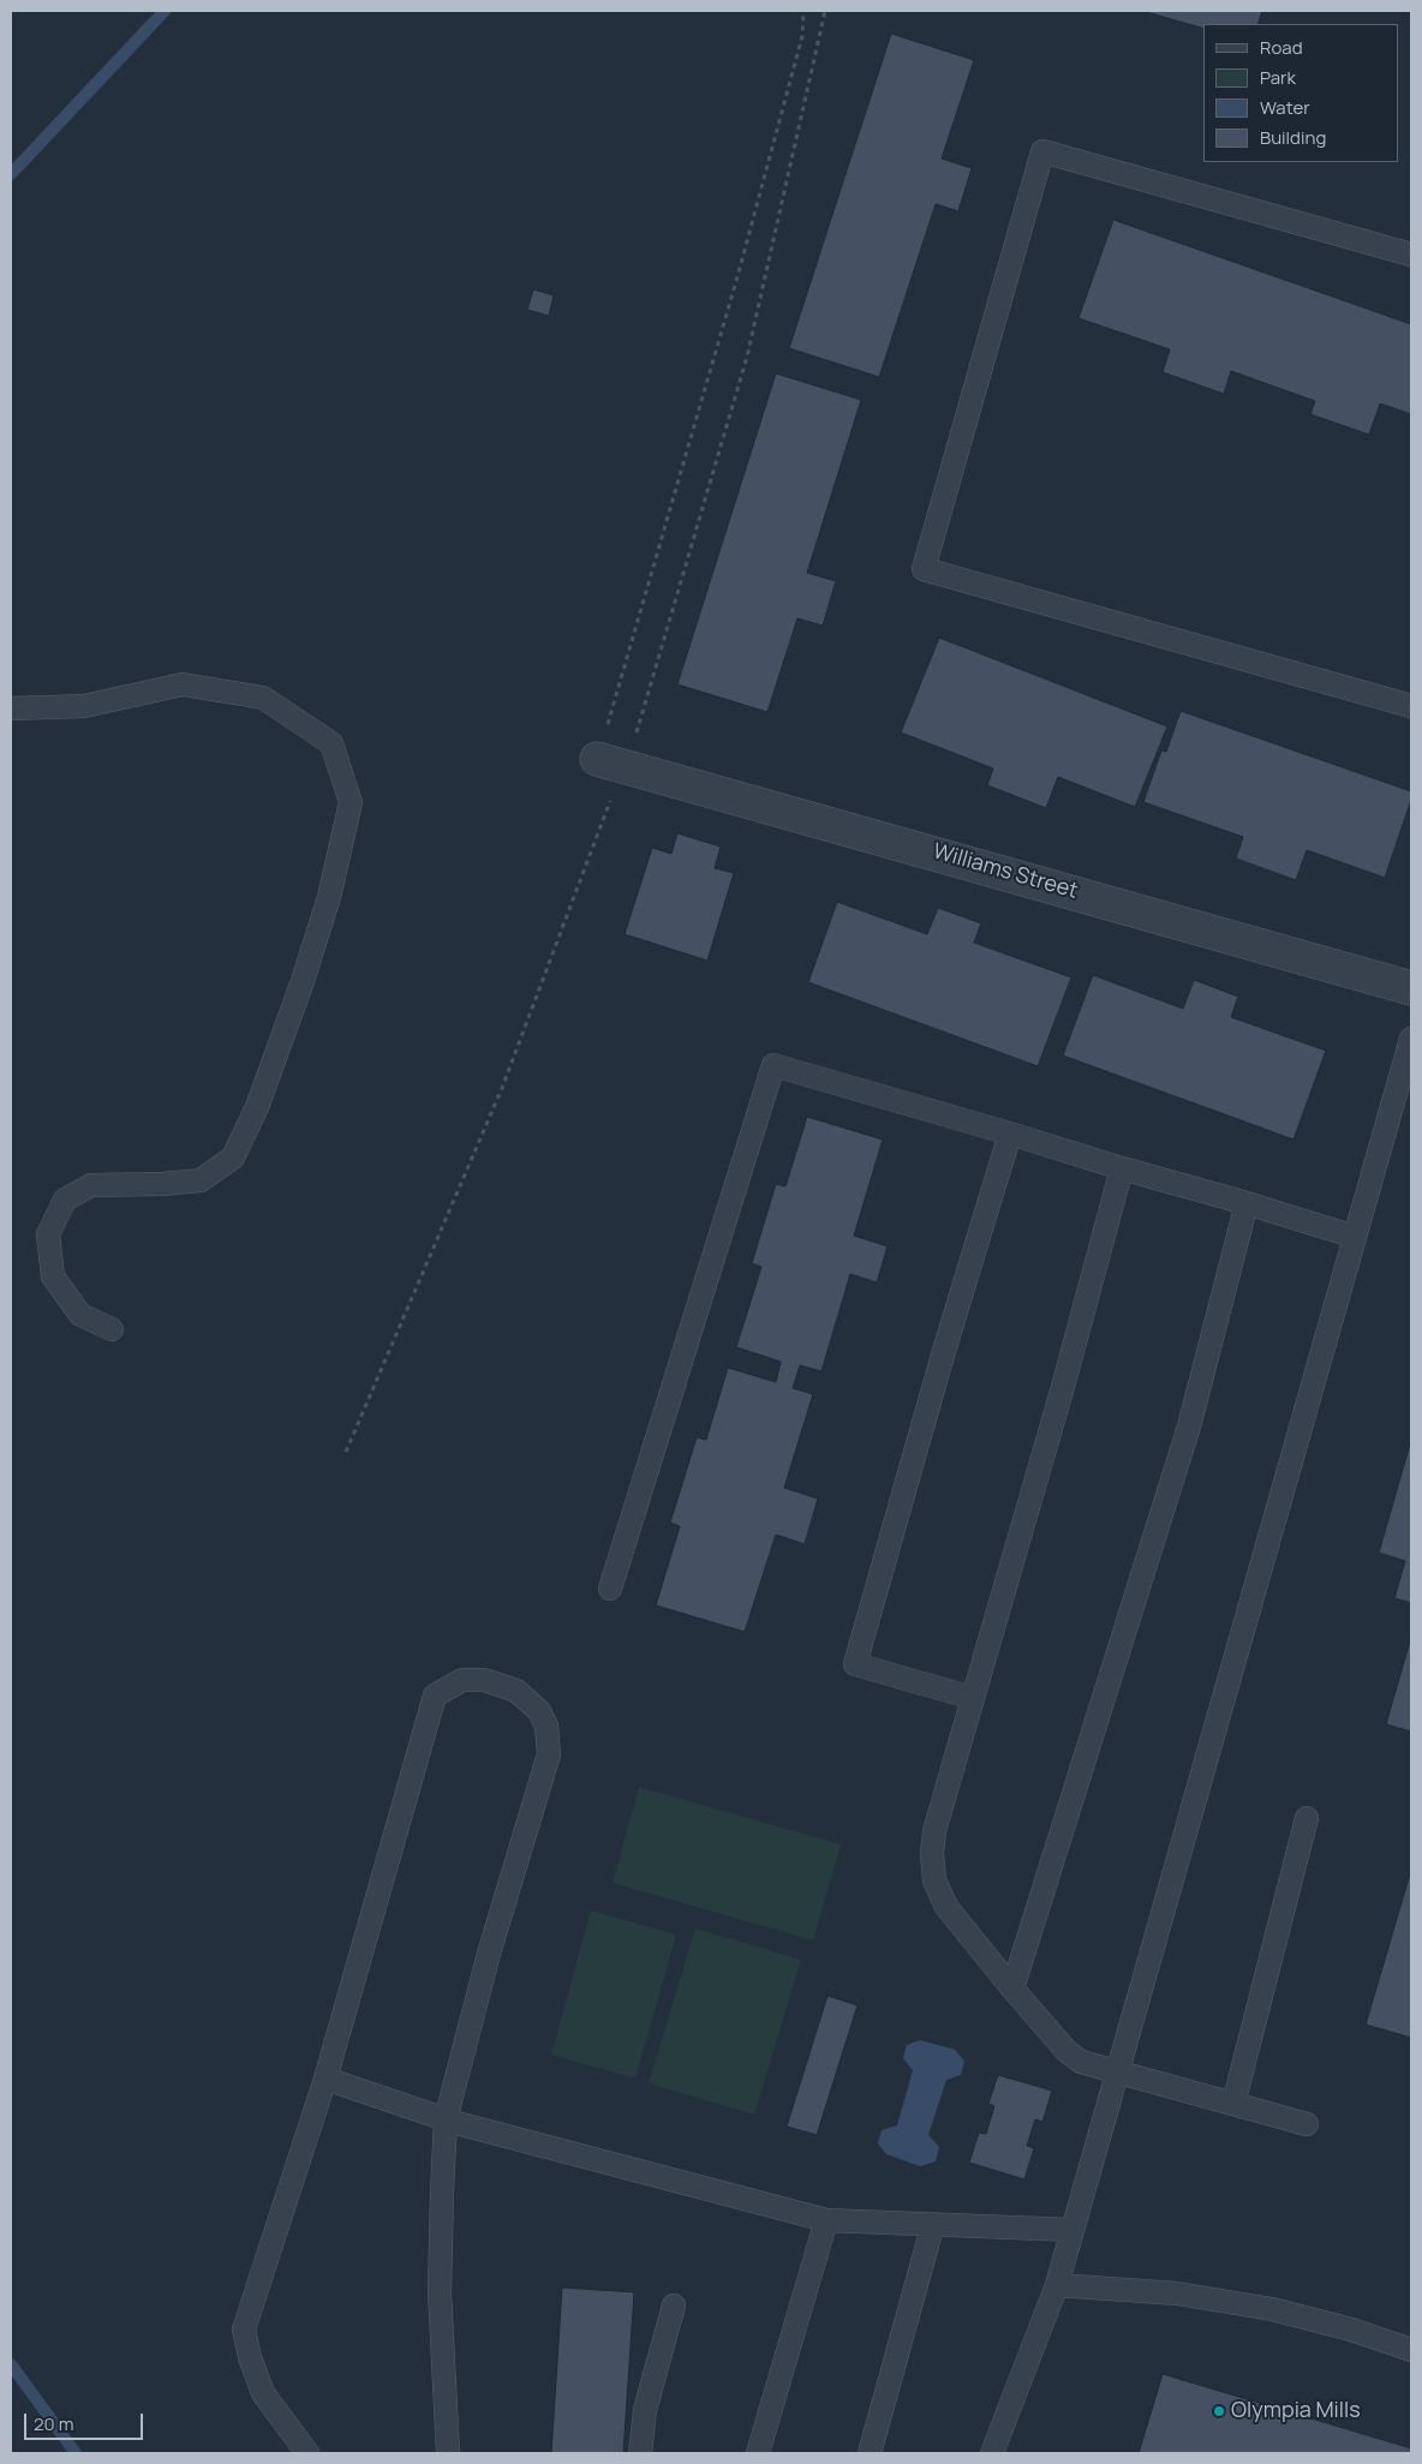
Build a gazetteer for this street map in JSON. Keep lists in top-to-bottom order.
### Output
{
  "streets": {
    "street": ["Williams Street"]
  },
  "places": ["Olympia Mills"],
  "legend": [
    "Road",
    "Park",
    "Water",
    "Building"
  ],
  "scale_bar": "20 m"
}
